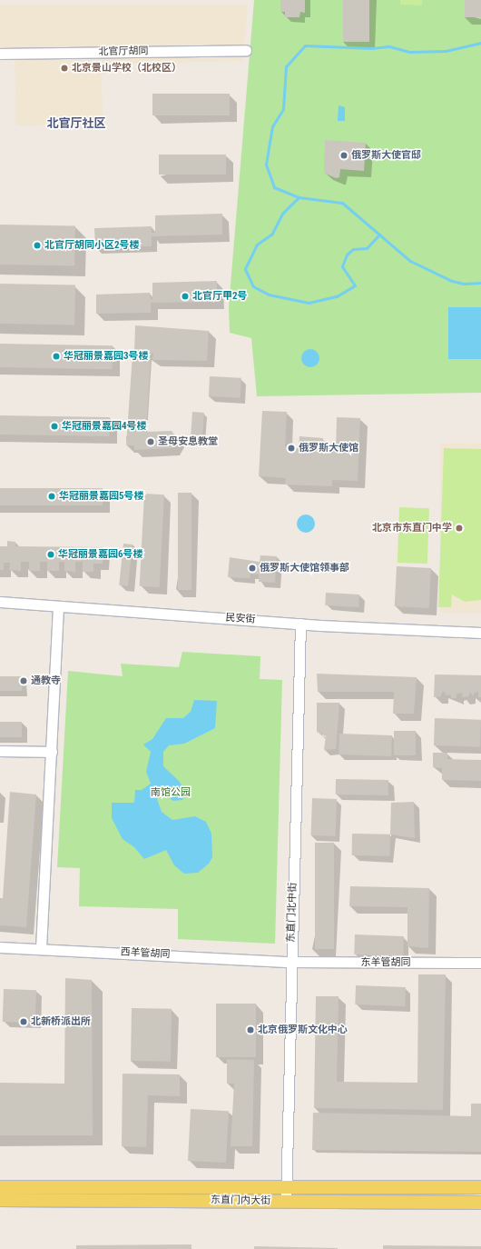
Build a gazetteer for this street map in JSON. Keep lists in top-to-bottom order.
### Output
{
  "streets": {
    "main road": ["东直门内大街"],
    "street": [
      "北官厅胡同",
      "民安街",
      "东直门北中街",
      "西羊管胡同",
      "东羊管胡同"
    ]
  },
  "crossings": [
    ["民安街", "东直门北中街"],
    ["东直门北中街", "西羊管胡同"],
    ["东直门北中街", "东羊管胡同"],
    ["东直门北中街", "东直门内大街"],
    ["西羊管胡同", "东羊管胡同"]
  ],
  "districts": ["北官厅社区"],
  "parks": ["南馆公园"],
  "places": [
    "北京景山学校（北校区）",
    "俄罗斯大使官邸",
    "北官厅胡同小区2号楼",
    "北官厅甲2号",
    "华冠丽景嘉园3号楼",
    "华冠丽景嘉园4号楼",
    "圣母安息教堂",
    "俄罗斯大使馆",
    "华冠丽景嘉园5号楼",
    "北京市东直门中学",
    "华冠丽景嘉园6号楼",
    "俄罗斯大使馆领事部",
    "通教寺",
    "北新桥派出所",
    "北京俄罗斯文化中心"
  ]
}
